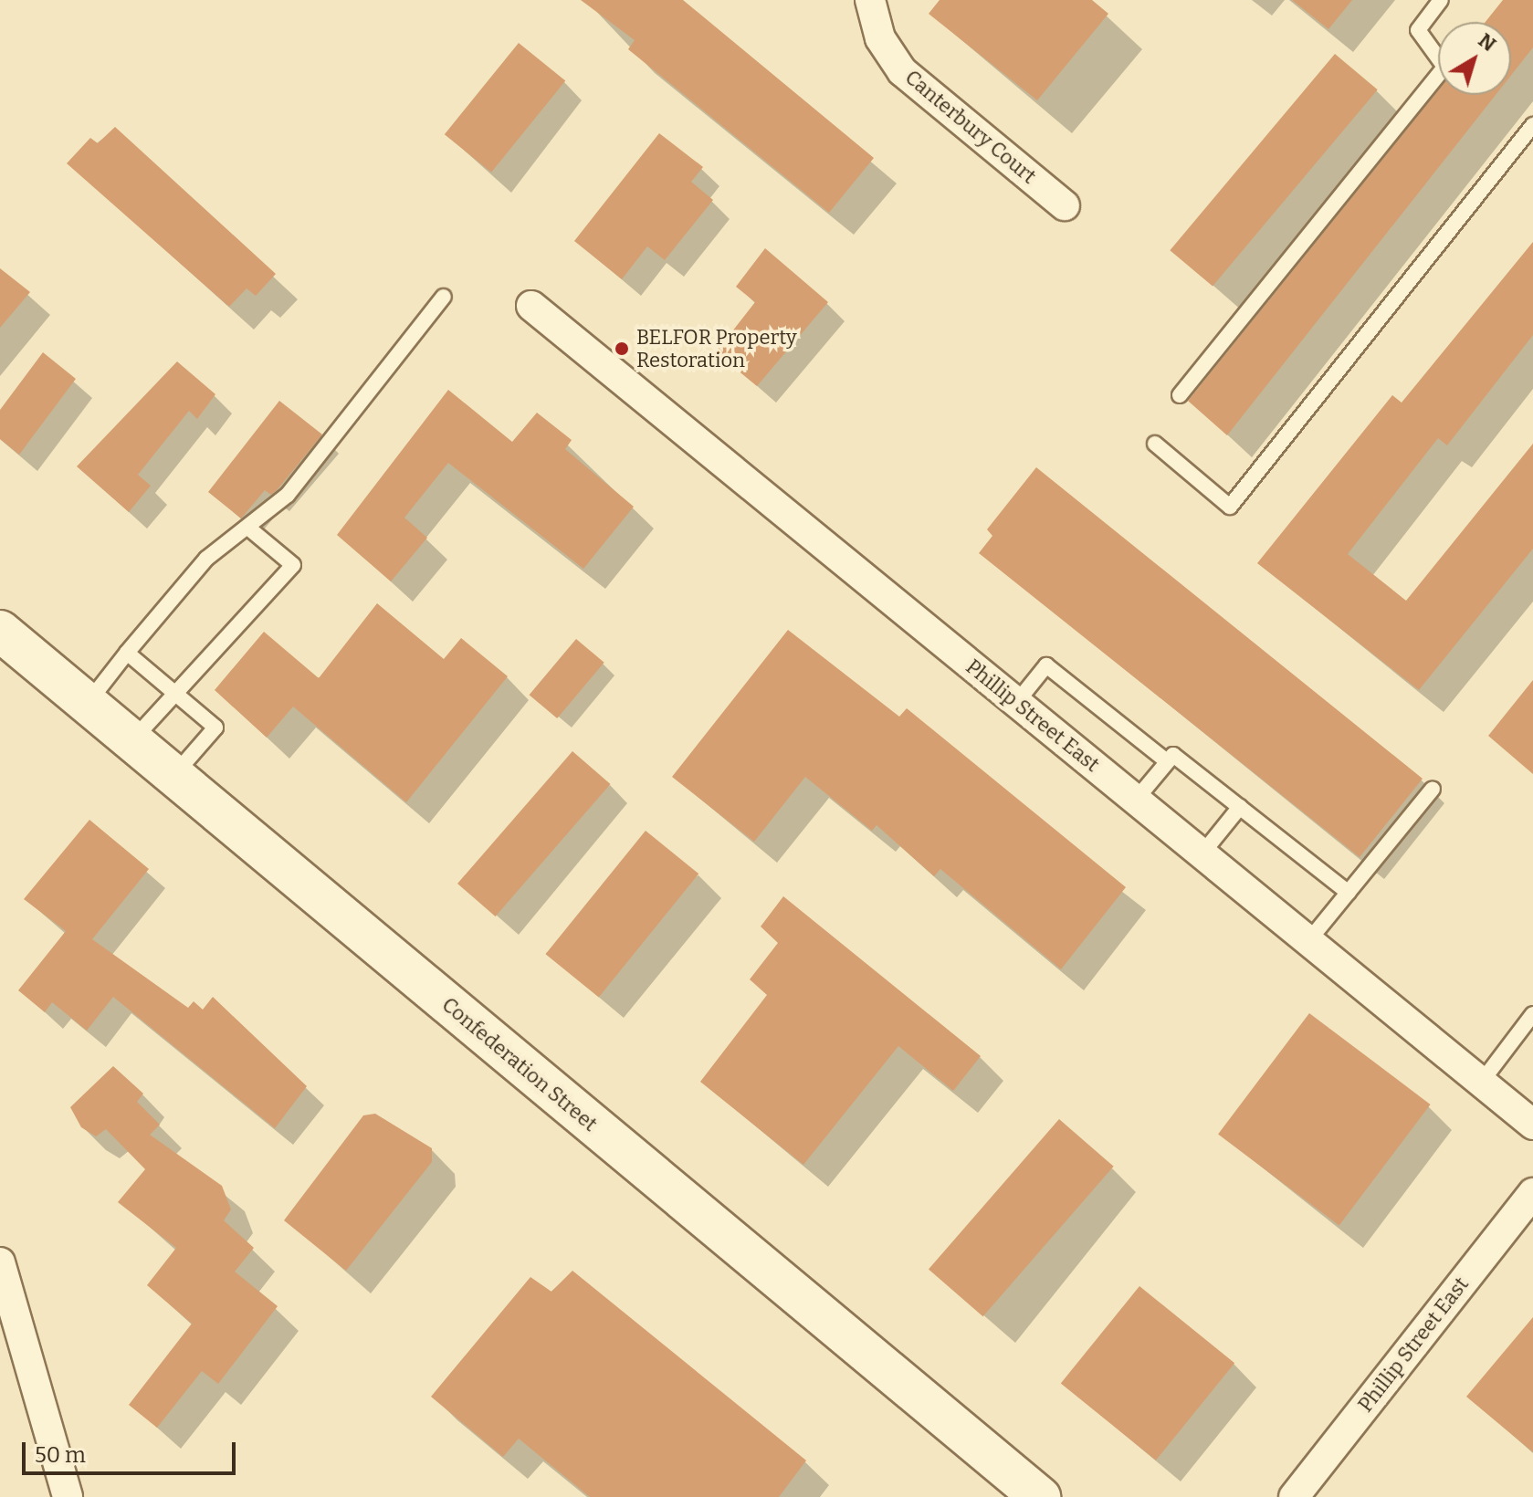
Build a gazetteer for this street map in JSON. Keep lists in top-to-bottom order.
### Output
{
  "streets": {
    "main road": ["Confederation Street"],
    "street": ["Canterbury Court", "Phillip Street East"]
  },
  "places": ["BELFOR Property Restoration"],
  "scale_bar": "50 m",
  "north": "top right"
}
